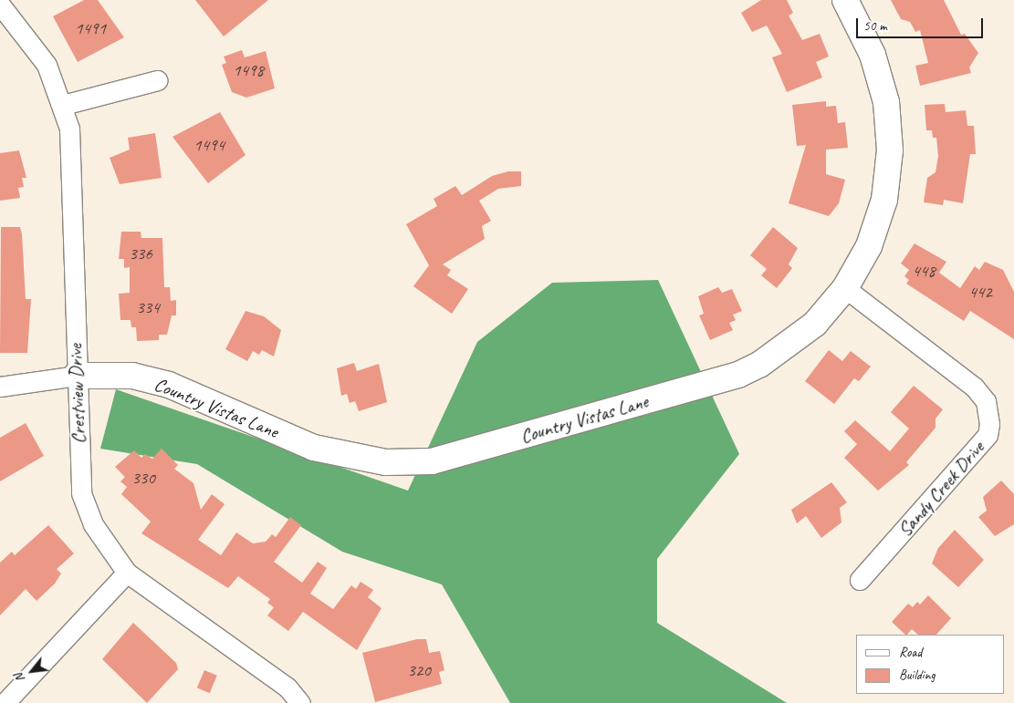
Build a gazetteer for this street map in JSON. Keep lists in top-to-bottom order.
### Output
{
  "streets": {
    "street": ["Crestview Drive", "Country Vistas Lane", "Sandy Creek Drive"]
  },
  "crossings": [
    ["Crestview Drive", "Country Vistas Lane"],
    ["Country Vistas Lane", "Sandy Creek Drive"]
  ],
  "house_numbers": [
    "1491",
    "1498",
    "1494",
    "336",
    "448",
    "442",
    "334",
    "330",
    "320"
  ],
  "legend": ["Road", "Building"],
  "scale_bar": "50 m",
  "north": "bottom left"
}
